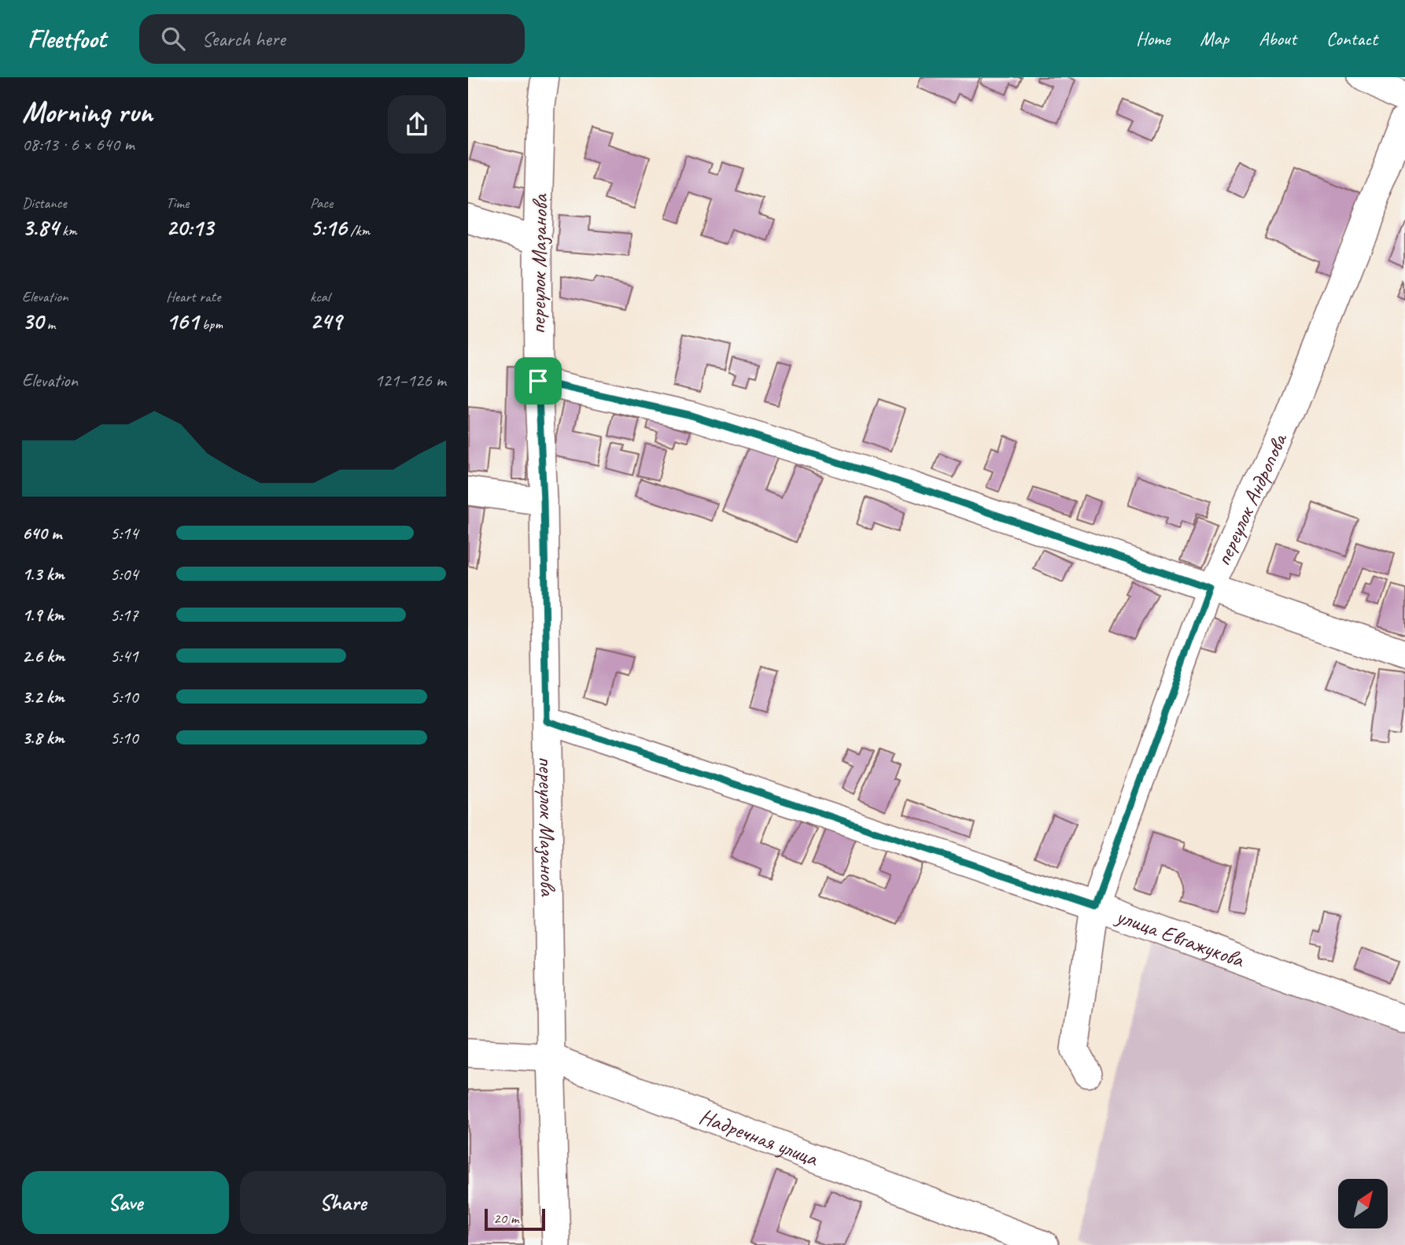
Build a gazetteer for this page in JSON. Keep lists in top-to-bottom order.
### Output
{
  "streets": {
    "street": [
      "переулок Мазанова",
      "переулок Андропова",
      "улица Евгажукова",
      "Надречная улица"
    ]
  },
  "crossings": [
    ["переулок Мазанова", "улица Евгажукова"],
    ["переулок Мазанова", "Надречная улица"],
    ["переулок Андропова", "улица Евгажукова"]
  ],
  "scale_bar": "20 m",
  "north": "top right",
  "page": {
    "header": "Fleetfoot",
    "search": "Search here",
    "nav": [
      "Home",
      "Map",
      "About",
      "Contact"
    ],
    "heading": ["Morning run", "08:13 · 6 × 640 m"],
    "stats": [
      ["Distance", "3.84 km"],
      ["Time", "20:13"],
      ["Pace", "5:16 /km"],
      ["Elevation", "30 m"],
      ["Heart rate", "161 bpm"],
      ["kcal", "249"]
    ],
    "chart": ["Elevation", "121–126 m"],
    "list": [
      {
        "name": "640 m",
        "note": "5:14"
      },
      {
        "name": "1.3 km",
        "note": "5:04"
      },
      {
        "name": "1.9 km",
        "note": "5:17"
      },
      {
        "name": "2.6 km",
        "note": "5:41"
      },
      {
        "name": "3.2 km",
        "note": "5:10"
      },
      {
        "name": "3.8 km",
        "note": "5:10"
      }
    ],
    "buttons": ["Save", "Share"],
    "scale": "20 m"
  }
}
